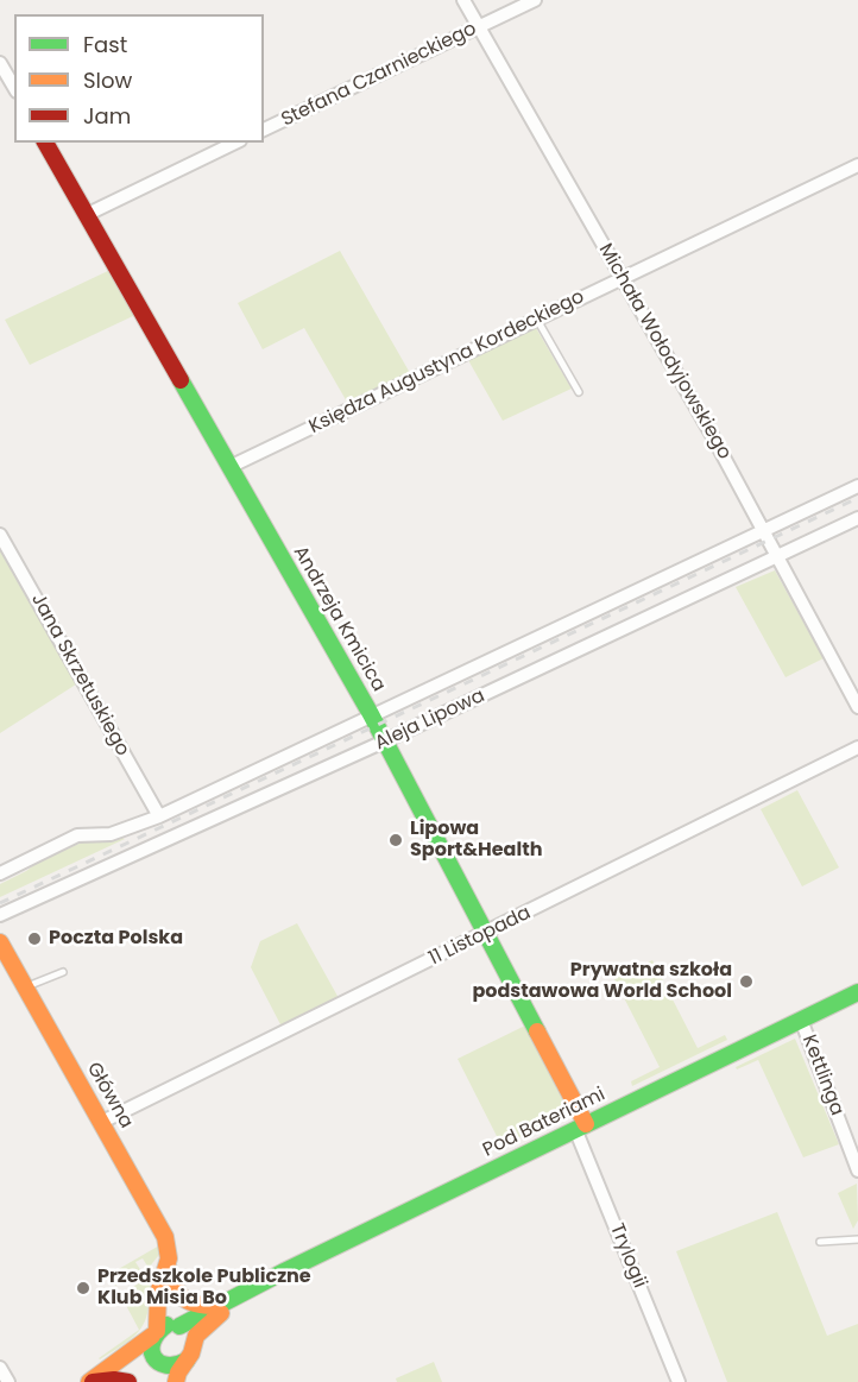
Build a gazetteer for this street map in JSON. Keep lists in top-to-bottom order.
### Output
{
  "streets": {
    "street": [
      "Stefana Czarnieckiego",
      "Michała Wołodyjowskiego",
      "Księdza Augustyna Kordeckiego",
      "Andrzeja Kmicica",
      "Jana Skrzetuskiego",
      "Aleja Lipowa",
      "11 Listopada",
      "Kettlinga",
      "Główna",
      "Pod Bateriami",
      "Trylogii"
    ]
  },
  "crossings": [
    ["Stefana Czarnieckiego", "Michała Wołodyjowskiego"],
    ["Michała Wołodyjowskiego", "Księdza Augustyna Kordeckiego"],
    ["Michała Wołodyjowskiego", "Aleja Lipowa"],
    ["Księdza Augustyna Kordeckiego", "Andrzeja Kmicica"],
    ["Andrzeja Kmicica", "Aleja Lipowa"],
    ["Andrzeja Kmicica", "11 Listopada"],
    ["Andrzeja Kmicica", "Pod Bateriami"],
    ["Andrzeja Kmicica", "Trylogii"],
    ["Jana Skrzetuskiego", "Aleja Lipowa"],
    ["11 Listopada", "Główna"],
    ["Kettlinga", "Pod Bateriami"],
    ["Główna", "Pod Bateriami"],
    ["Pod Bateriami", "Trylogii"]
  ],
  "places": [
    "Lipowa Sport&Health",
    "Poczta Polska",
    "Prywatna szkoła podstawowa World School",
    "Przedszkole Publiczne Klub Misia Bo"
  ],
  "legend": ["Fast", "Slow", "Jam"]
}
